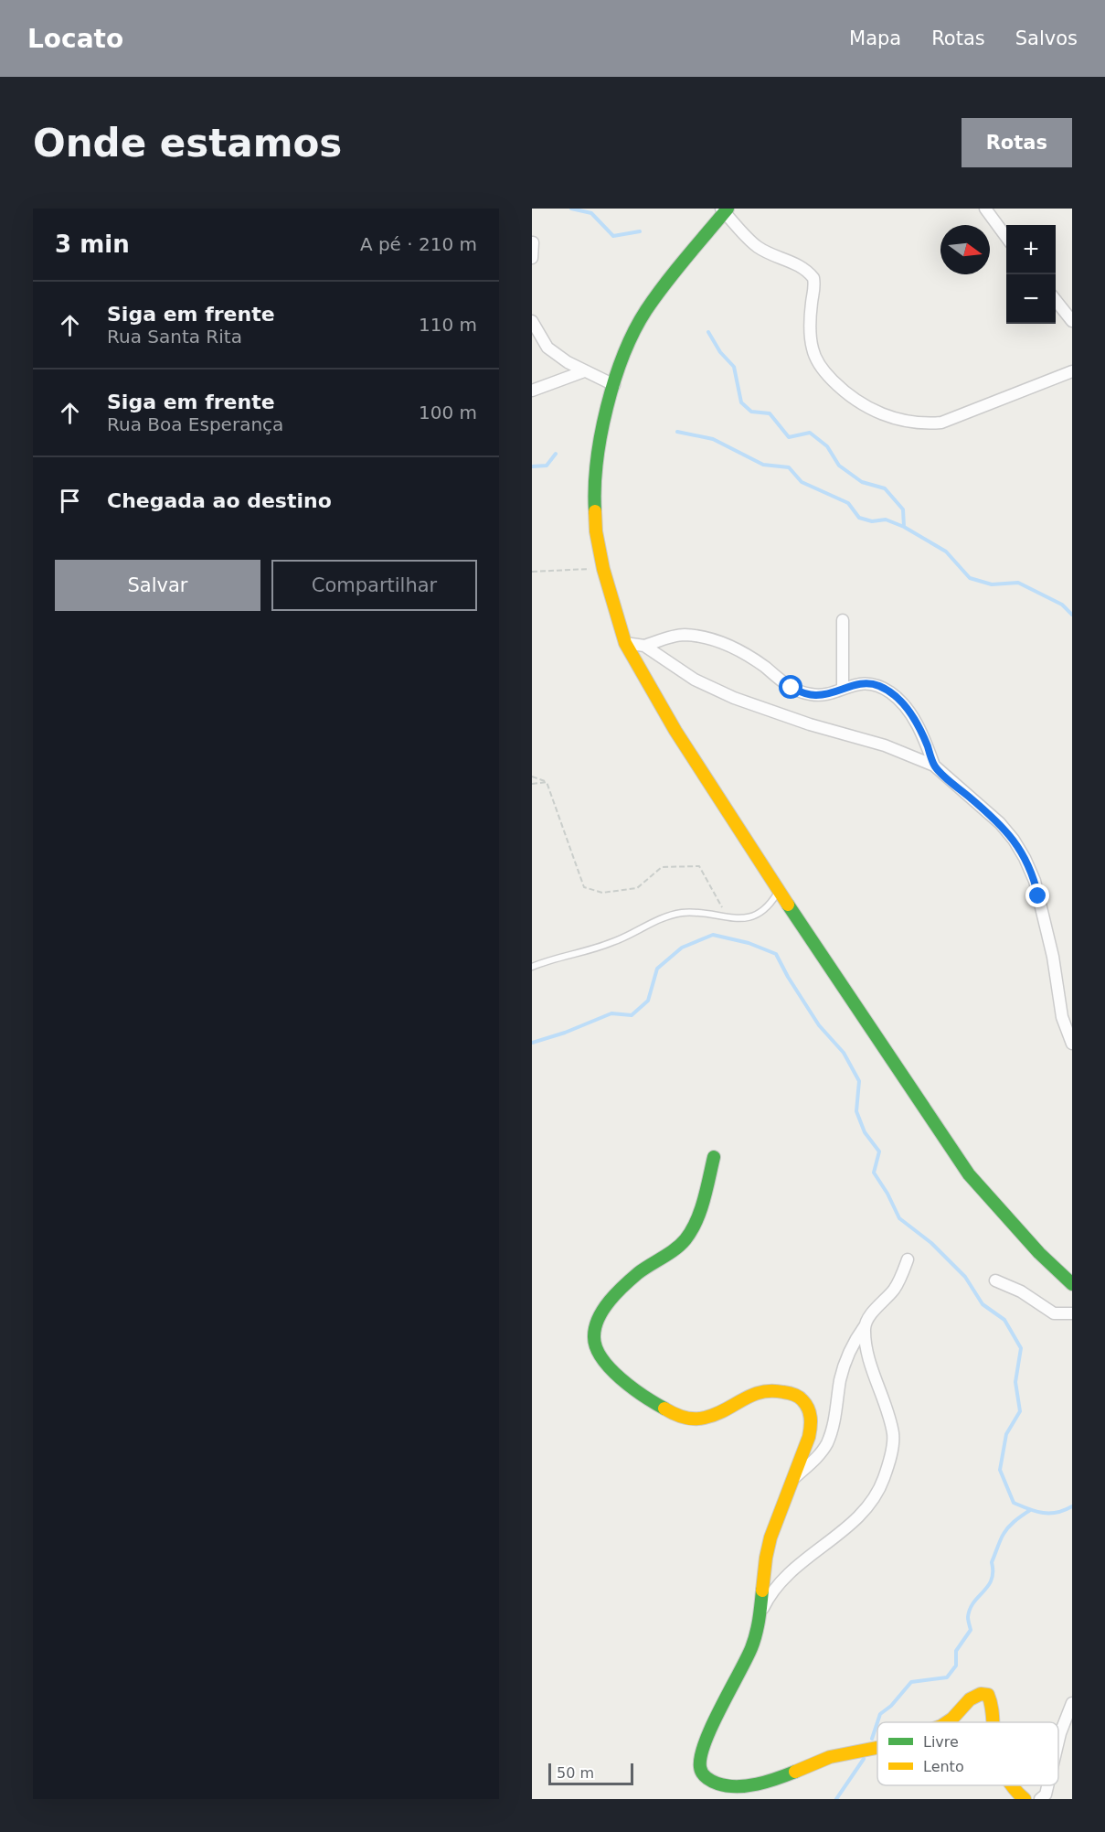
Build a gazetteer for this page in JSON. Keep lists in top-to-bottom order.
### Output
{
  "legend": ["Livre", "Lento"],
  "scale_bar": "50 m",
  "north": "right",
  "page": {
    "header": "Locato",
    "nav": ["Mapa", "Rotas", "Salvos"],
    "buttons": [
      "Rotas",
      ["Salvar", "Compartilhar"]
    ],
    "title": "Onde estamos",
    "heading": ["3 min", "A pé · 210 m"],
    "map_buttons": ["+", "−"],
    "list": [
      ["Siga em frente", "Rua Santa Rita", "110 m"],
      ["Siga em frente", "Rua Boa Esperança", "100 m"],
      "Chegada ao destino"
    ],
    "scale": "50 m"
  }
}
